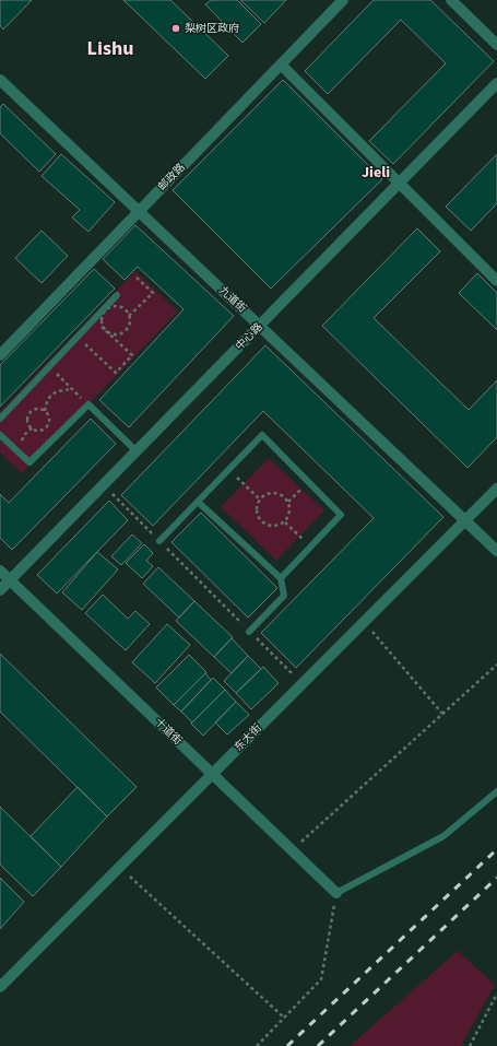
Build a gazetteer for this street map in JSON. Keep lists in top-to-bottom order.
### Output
{
  "streets": {
    "street": [
      "邮政路",
      "九道街",
      "中心路",
      "十道街",
      "东大街"
    ]
  },
  "crossings": [
    ["邮政路", "九道街"],
    ["九道街", "中心路"],
    ["九道街", "东大街"],
    ["中心路", "十道街"],
    ["十道街", "东大街"]
  ],
  "districts": ["Lishu", "Jieli"],
  "places": ["梨树区政府"]
}
